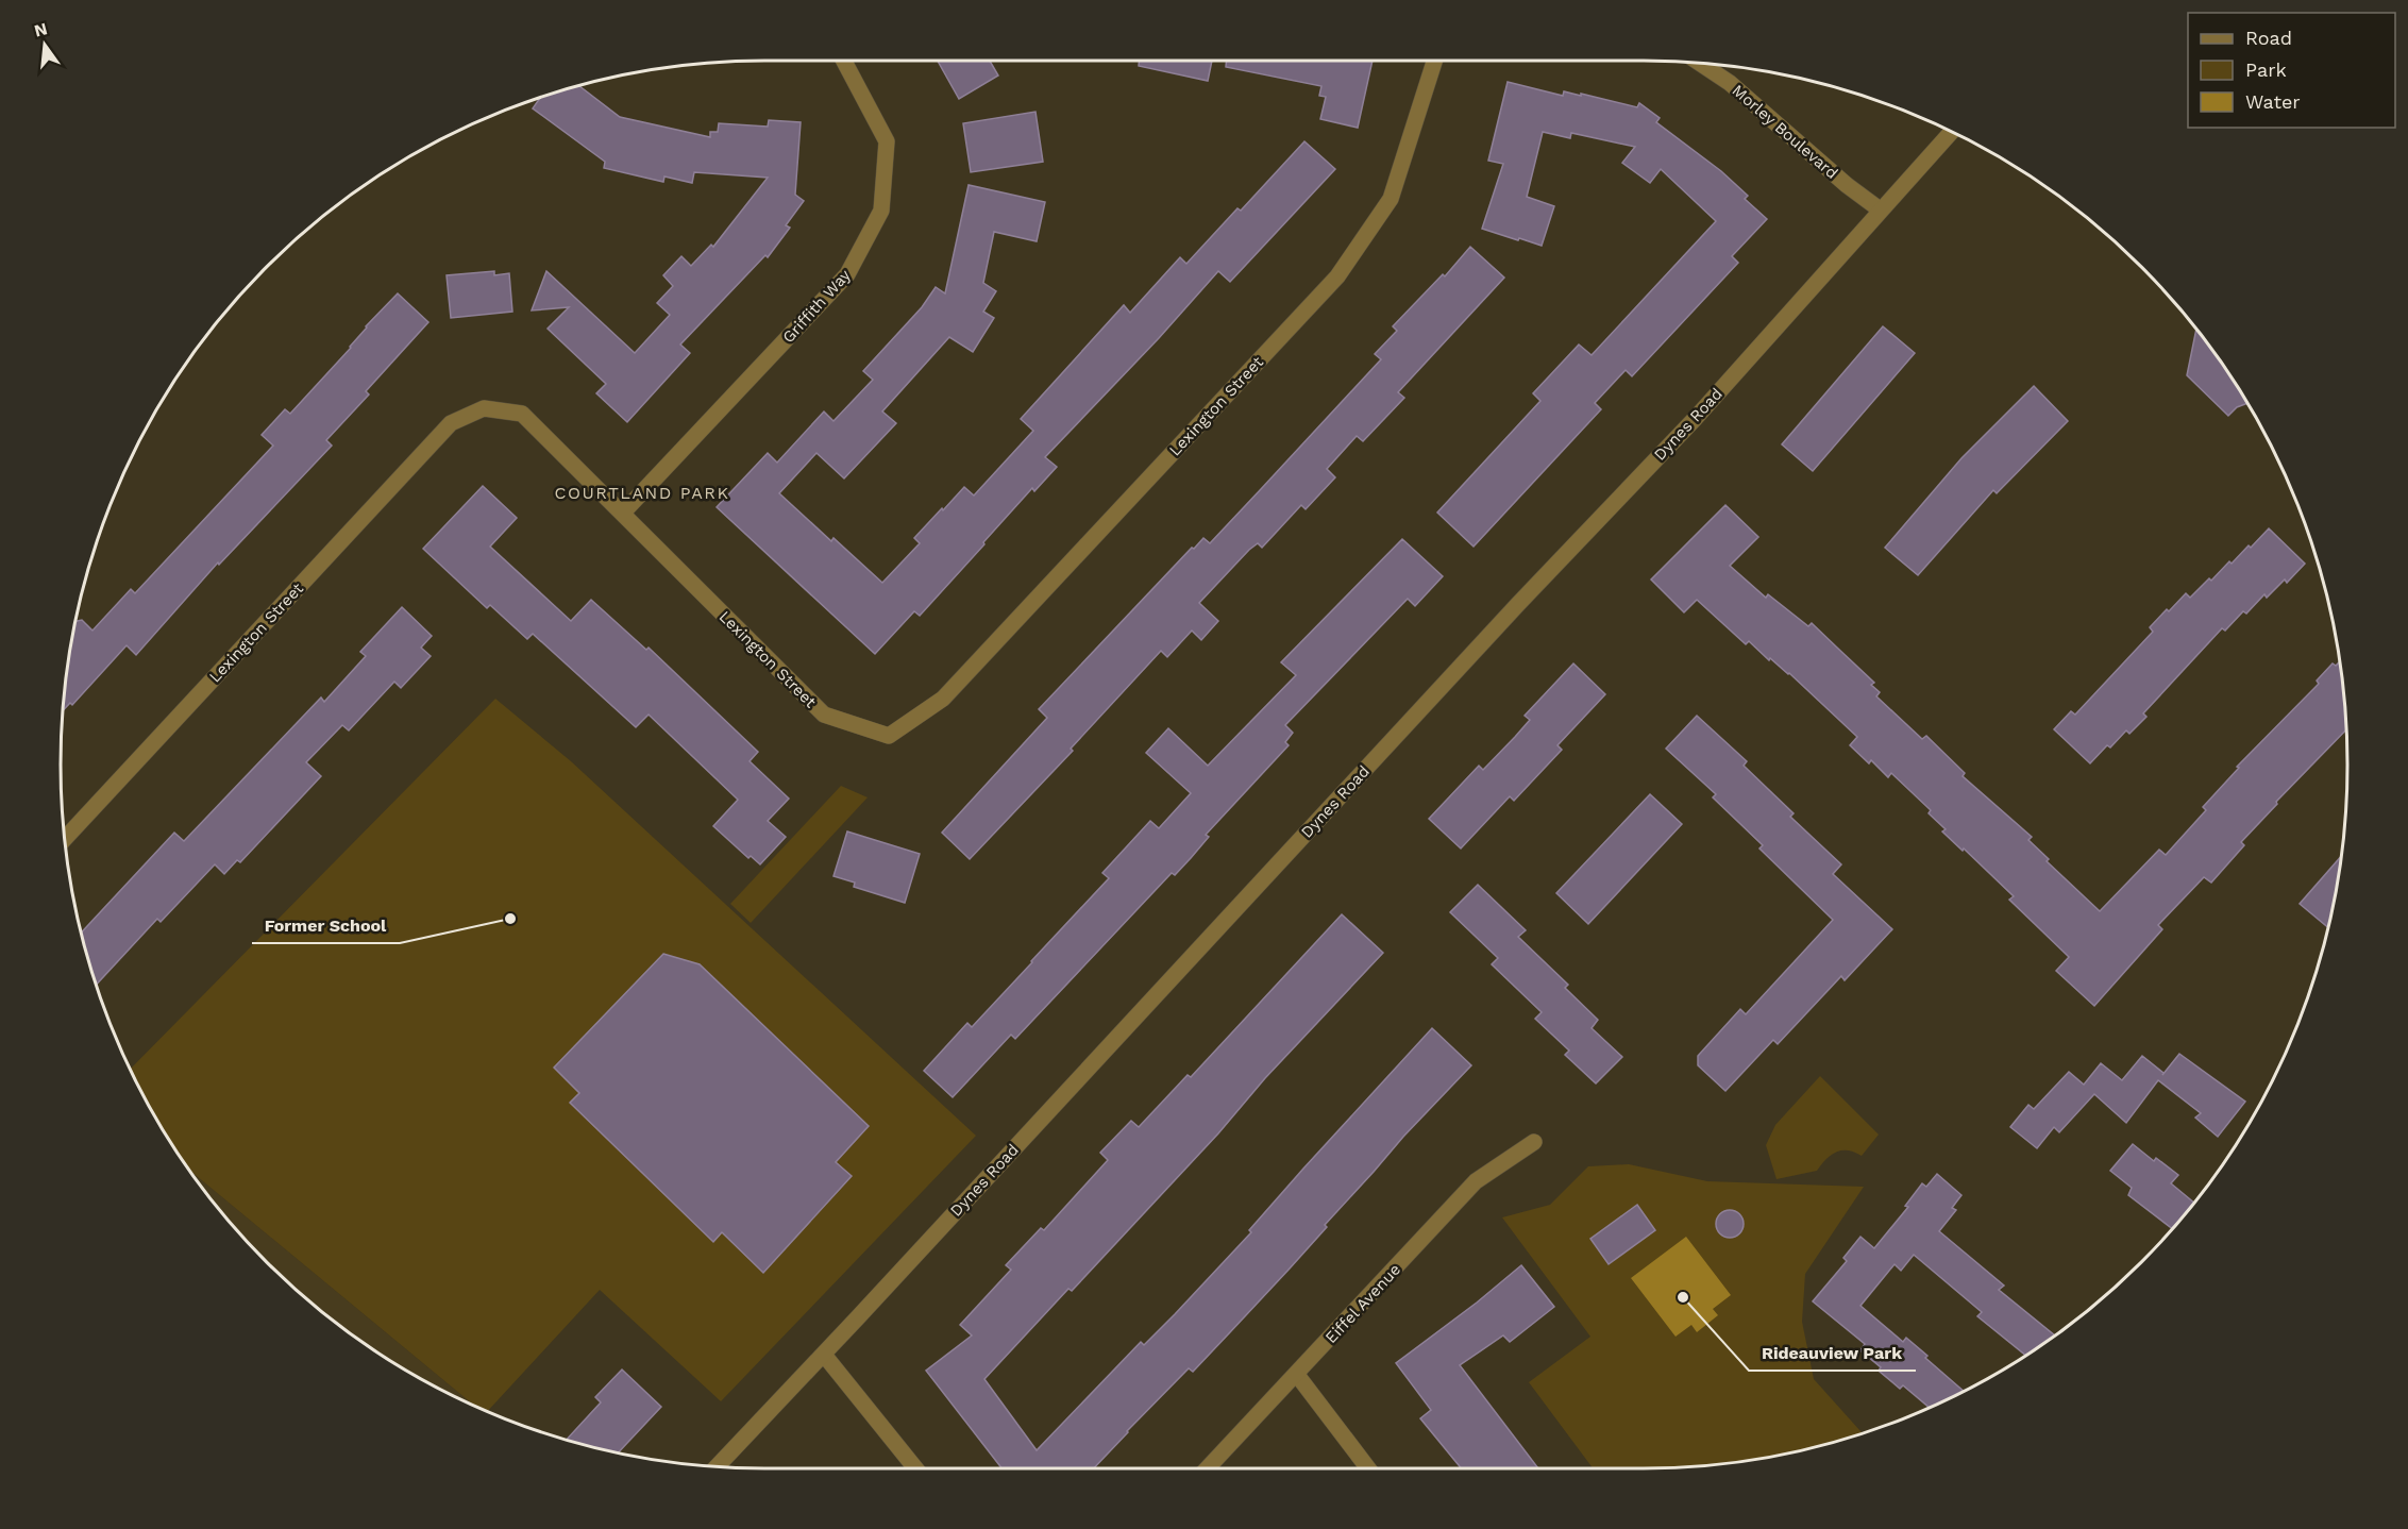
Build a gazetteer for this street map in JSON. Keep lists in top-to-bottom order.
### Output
{
  "streets": {
    "street": [
      "Morley Boulevard",
      "Griffith Way",
      "Lexington Street",
      "Dynes Road",
      "Eiffel Avenue"
    ]
  },
  "crossings": [
    ["Morley Boulevard", "Dynes Road"],
    ["Griffith Way", "Lexington Street"]
  ],
  "districts": ["COURTLAND PARK"],
  "places": ["Former School", "Rideauview Park"],
  "legend": ["Road", "Park", "Water"],
  "north": "top"
}
